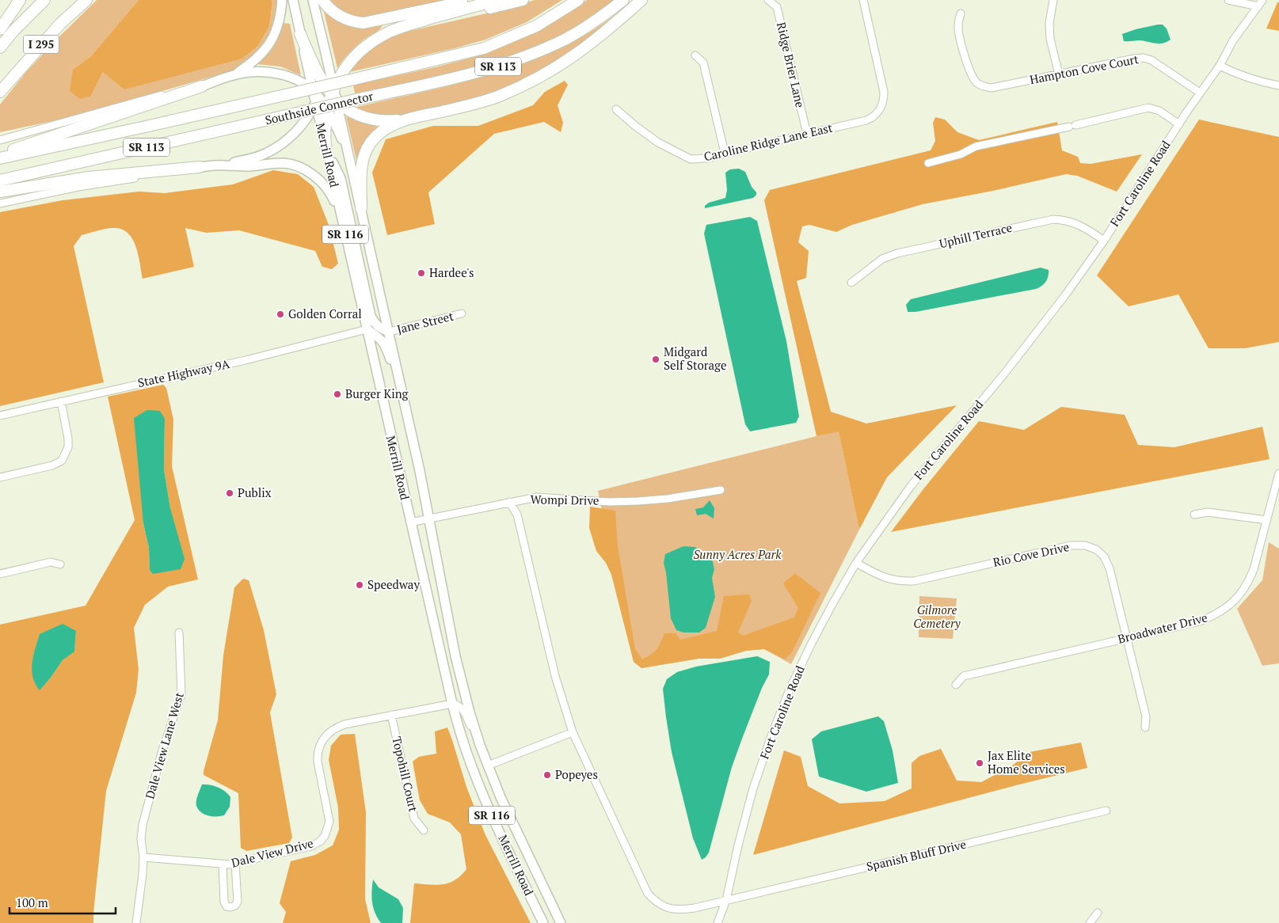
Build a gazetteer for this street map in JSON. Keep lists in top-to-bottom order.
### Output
{
  "streets": {
    "highway": ["I 295", "SR 113", "Southside Connector"],
    "main road": ["Merrill Road", "SR 116"],
    "street": [
      "Ridge Brier Lane",
      "Hampton Cove Court",
      "Caroline Ridge Lane East",
      "Fort Caroline Road",
      "Uphill Terrace",
      "Jane Street",
      "State Highway 9A",
      "Wompi Drive",
      "Rio Cove Drive",
      "Broadwater Drive",
      "Dale View Lane West",
      "Topohill Court",
      "Dale View Drive",
      "Spanish Bluff Drive"
    ]
  },
  "crossings": [
    ["Ridge Brier Lane", "Caroline Ridge Lane East"],
    ["Hampton Cove Court", "Fort Caroline Road"],
    ["Merrill Road", "Jane Street"],
    ["Merrill Road", "State Highway 9A"],
    ["Merrill Road", "Wompi Drive"],
    ["Merrill Road", "Dale View Drive"],
    ["Fort Caroline Road", "Uphill Terrace"],
    ["Fort Caroline Road", "Rio Cove Drive"],
    ["Fort Caroline Road", "Spanish Bluff Drive"],
    ["Wompi Drive", "Spanish Bluff Drive"],
    ["Rio Cove Drive", "Broadwater Drive"],
    ["Dale View Lane West", "Dale View Drive"],
    ["Topohill Court", "Dale View Drive"]
  ],
  "parks": ["Sunny Acres Park", "Gilmore Cemetery"],
  "places": [
    "Hardee's",
    "Golden Corral",
    "Midgard Self Storage",
    "Burger King",
    "Publix",
    "Speedway",
    "Jax Elite Home Services",
    "Popeyes"
  ],
  "scale_bar": "100 m"
}
